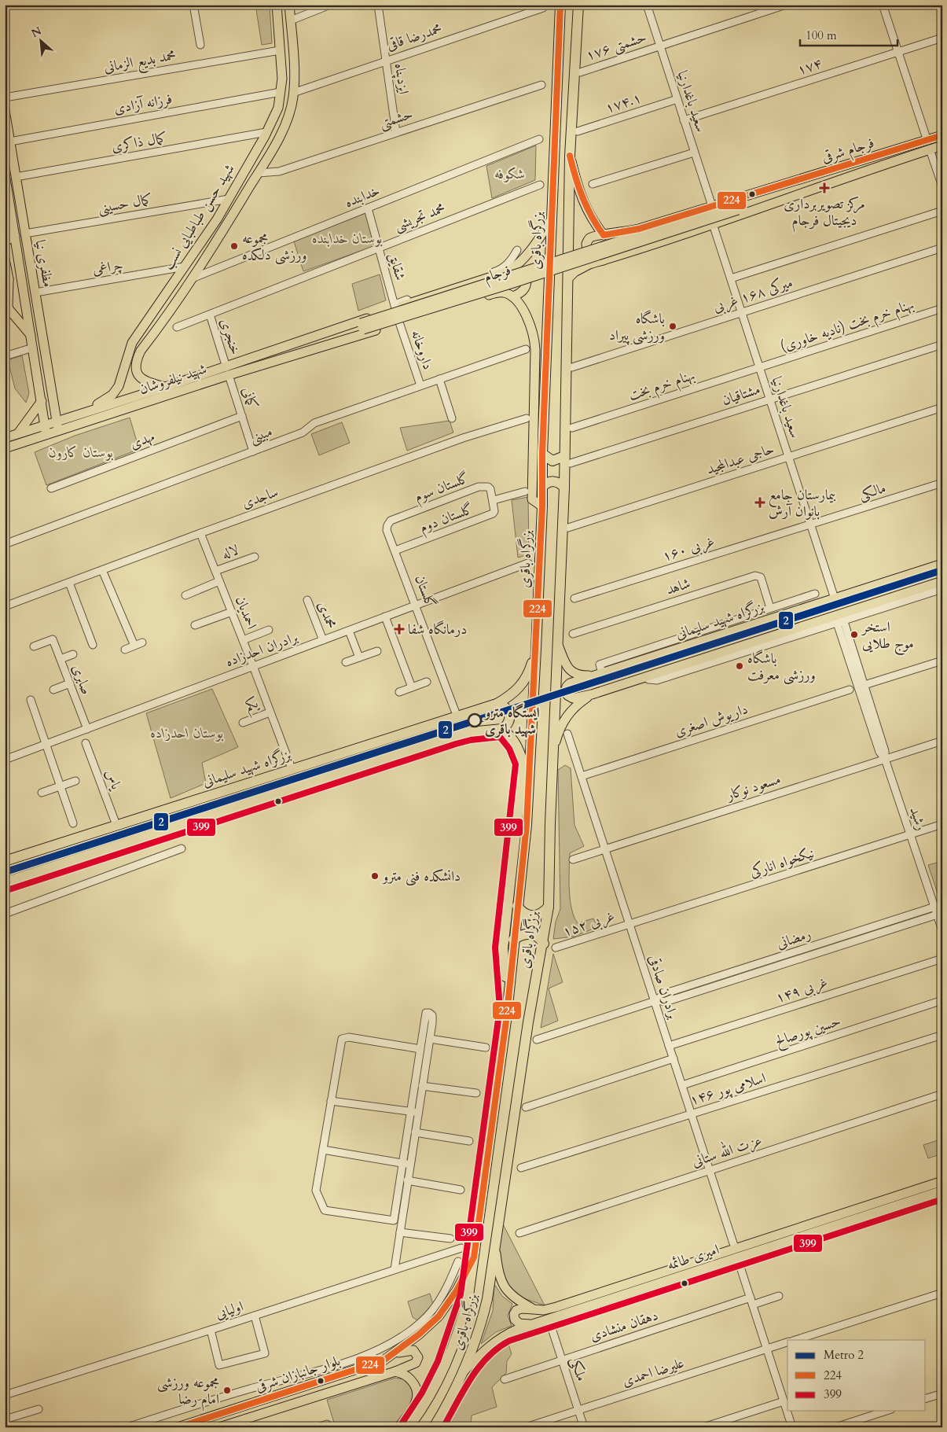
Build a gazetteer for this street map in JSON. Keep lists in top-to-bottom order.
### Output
{
  "streets": {
    "highway": ["بزرگراه باقری", "بزرگراه شهید سلیمانی"],
    "main road": [
      "فرجام شرقی",
      "شهید حسن طباطبایی نسب",
      "مظفری نیا",
      "فرجام",
      "شهید نیلفروشان",
      "امیری طائمه",
      "بلوار جانبازان شرقی"
    ],
    "street": [
      "محمدرضا قاقی",
      "حشمتی ۱۷۶",
      "محمد بدیع الزمانی",
      "۱۷۴",
      "ایزدپناه",
      "سعید باغدارنیا",
      "۱۷۴.۱",
      "فرزانه آزادی",
      "حشمتی",
      "کمال ذاکری",
      "خدابنده",
      "کمال حسینی",
      "محمد تجریشی",
      "شقایق",
      "چراغی",
      "میرکی ۱۶۸ غربی",
      "بهنام خرم بخت (نادیه خاوری)",
      "خنجری",
      "داروخانه",
      "بهنام خرم بخت",
      "مشتاقیان",
      "کمانی",
      "مبینی",
      "مهدی",
      "حاجی عبدالمجید",
      "گلستان سوم",
      "مالکی",
      "ساجدی",
      "گلستان دوم",
      "۱۶۰ غربی",
      "لاله",
      "شاهد",
      "گلستان",
      "احمدیان",
      "محمدی",
      "برادران احدزاده",
      "صابری",
      "یکم",
      "داریوش اصغری",
      "یاس",
      "مسعود نوکار",
      "رشید",
      "نیکخواه انارکی",
      "۱۵۲ غربی",
      "رمضانی",
      "برادران صادقی",
      "۱۴۹ غربی",
      "حسین پورصالح",
      "۱۴۶ اسلامی پور",
      "عزت الله ستانی",
      "اولیایی",
      "دهقان منشادی",
      "ملکی",
      "علیرضا احمدی"
    ]
  },
  "crossings": [
    ["محمدرضا قاقی", "ایزدپناه"],
    ["محمدرضا قاقی", "شهید حسن طباطبایی نسب"],
    ["حشمتی ۱۷۶", "سعید باغدارنیا"],
    ["محمد بدیع الزمانی", "شهید حسن طباطبایی نسب"],
    ["۱۷۴", "سعید باغدارنیا"],
    ["ایزدپناه", "حشمتی"],
    ["سعید باغدارنیا", "۱۷۴.۱"],
    ["سعید باغدارنیا", "میرکی ۱۶۸ غربی"],
    ["سعید باغدارنیا", "بهنام خرم بخت (نادیه خاوری)"],
    ["سعید باغدارنیا", "بهنام خرم بخت"],
    ["سعید باغدارنیا", "مشتاقیان"],
    ["سعید باغدارنیا", "حاجی عبدالمجید"],
    ["سعید باغدارنیا", "مالکی"],
    ["سعید باغدارنیا", "۱۶۰ غربی"],
    ["سعید باغدارنیا", "بزرگراه شهید سلیمانی"],
    ["فرزانه آزادی", "شهید حسن طباطبایی نسب"],
    ["فرزانه آزادی", "مظفری نیا"],
    ["حشمتی", "شهید حسن طباطبایی نسب"],
    ["کمال ذاکری", "شهید حسن طباطبایی نسب"],
    ["کمال ذاکری", "مظفری نیا"],
    ["فرجام شرقی", "فرجام"],
    ["خدابنده", "شهید حسن طباطبایی نسب"],
    ["خدابنده", "شقایق"],
    ["کمال حسینی", "شهید حسن طباطبایی نسب"],
    ["کمال حسینی", "مظفری نیا"],
    ["شهید حسن طباطبایی نسب", "چراغی"],
    ["شهید حسن طباطبایی نسب", "شهید نیلفروشان"],
    ["محمد تجریشی", "شقایق"],
    ["محمد تجریشی", "خنجری"],
    ["بزرگراه باقری", "بزرگراه شهید سلیمانی"],
    ["بزرگراه باقری", "امیری طائمه"],
    ["بزرگراه باقری", "بلوار جانبازان شرقی"],
    ["مظفری نیا", "چراغی"],
    ["مظفری نیا", "شهید نیلفروشان"],
    ["فرجام", "شهید نیلفروشان"],
    ["بهنام خرم بخت (نادیه خاوری)", "بهنام خرم بخت"],
    ["خنجری", "شهید نیلفروشان"],
    ["خنجری", "کمانی"],
    ["داروخانه", "شهید نیلفروشان"],
    ["داروخانه", "مبینی"],
    ["شهید نیلفروشان", "کمانی"],
    ["کمانی", "مبینی"],
    ["کمانی", "مهدی"],
    ["گلستان سوم", "گلستان دوم"],
    ["گلستان سوم", "گلستان"],
    ["مالکی", "۱۶۰ غربی"],
    ["ساجدی", "احمدیان"],
    ["گلستان دوم", "گلستان"],
    ["لاله", "احمدیان"],
    ["گلستان", "بزرگراه شهید سلیمانی"],
    ["گلستان", "برادران احدزاده"],
    ["احمدیان", "بزرگراه شهید سلیمانی"],
    ["احمدیان", "برادران احدزاده"],
    ["احمدیان", "یکم"],
    ["محمدی", "برادران احدزاده"],
    ["بزرگراه شهید سلیمانی", "یاس"],
    ["برادران احدزاده", "صابری"],
    ["داریوش اصغری", "برادران صادقی"],
    ["مسعود نوکار", "رشید"],
    ["مسعود نوکار", "برادران صادقی"],
    ["رشید", "نیکخواه انارکی"],
    ["رشید", "رمضانی"],
    ["نیکخواه انارکی", "۱۵۲ غربی"],
    ["نیکخواه انارکی", "برادران صادقی"],
    ["۱۵۲ غربی", "برادران صادقی"],
    ["رمضانی", "برادران صادقی"],
    ["برادران صادقی", "۱۴۹ غربی"],
    ["برادران صادقی", "حسین پورصالح"],
    ["برادران صادقی", "۱۴۶ اسلامی پور"],
    ["برادران صادقی", "عزت الله ستانی"],
    ["برادران صادقی", "امیری طائمه"],
    ["برادران صادقی", "دهقان منشادی"],
    ["برادران صادقی", "علیرضا احمدی"],
    ["امیری طائمه", "ملکی"],
    ["دهقان منشادی", "ملکی"],
    ["ملکی", "علیرضا احمدی"]
  ],
  "parks": [
    "شکوفه",
    "بوستان خدابنده",
    "بوستان کارون",
    "بوستان احدزاده"
  ],
  "places": {
    "health": ["مرکز تصویربرداری دیجیتال فرجام", "بیمارستان جامع بانوان آرش", "درمانگاه شفا"],
    "other": [
      "مجموعه ورزشی دلکده",
      "باشگاه ورزشی پیراد",
      "استخر موج طلایی",
      "باشگاه ورزشی معرفت",
      "ایستگاه مترو شهید باقری",
      "دانشکده فنی مترو",
      "مجموعه ورزشی امام رضا"
    ]
  },
  "lines": ["transit line 224", "metro line 2", "transit line 399"],
  "legend": ["Metro 2", "224", "399"],
  "scale_bar": "100 m",
  "north": "top left"
}
